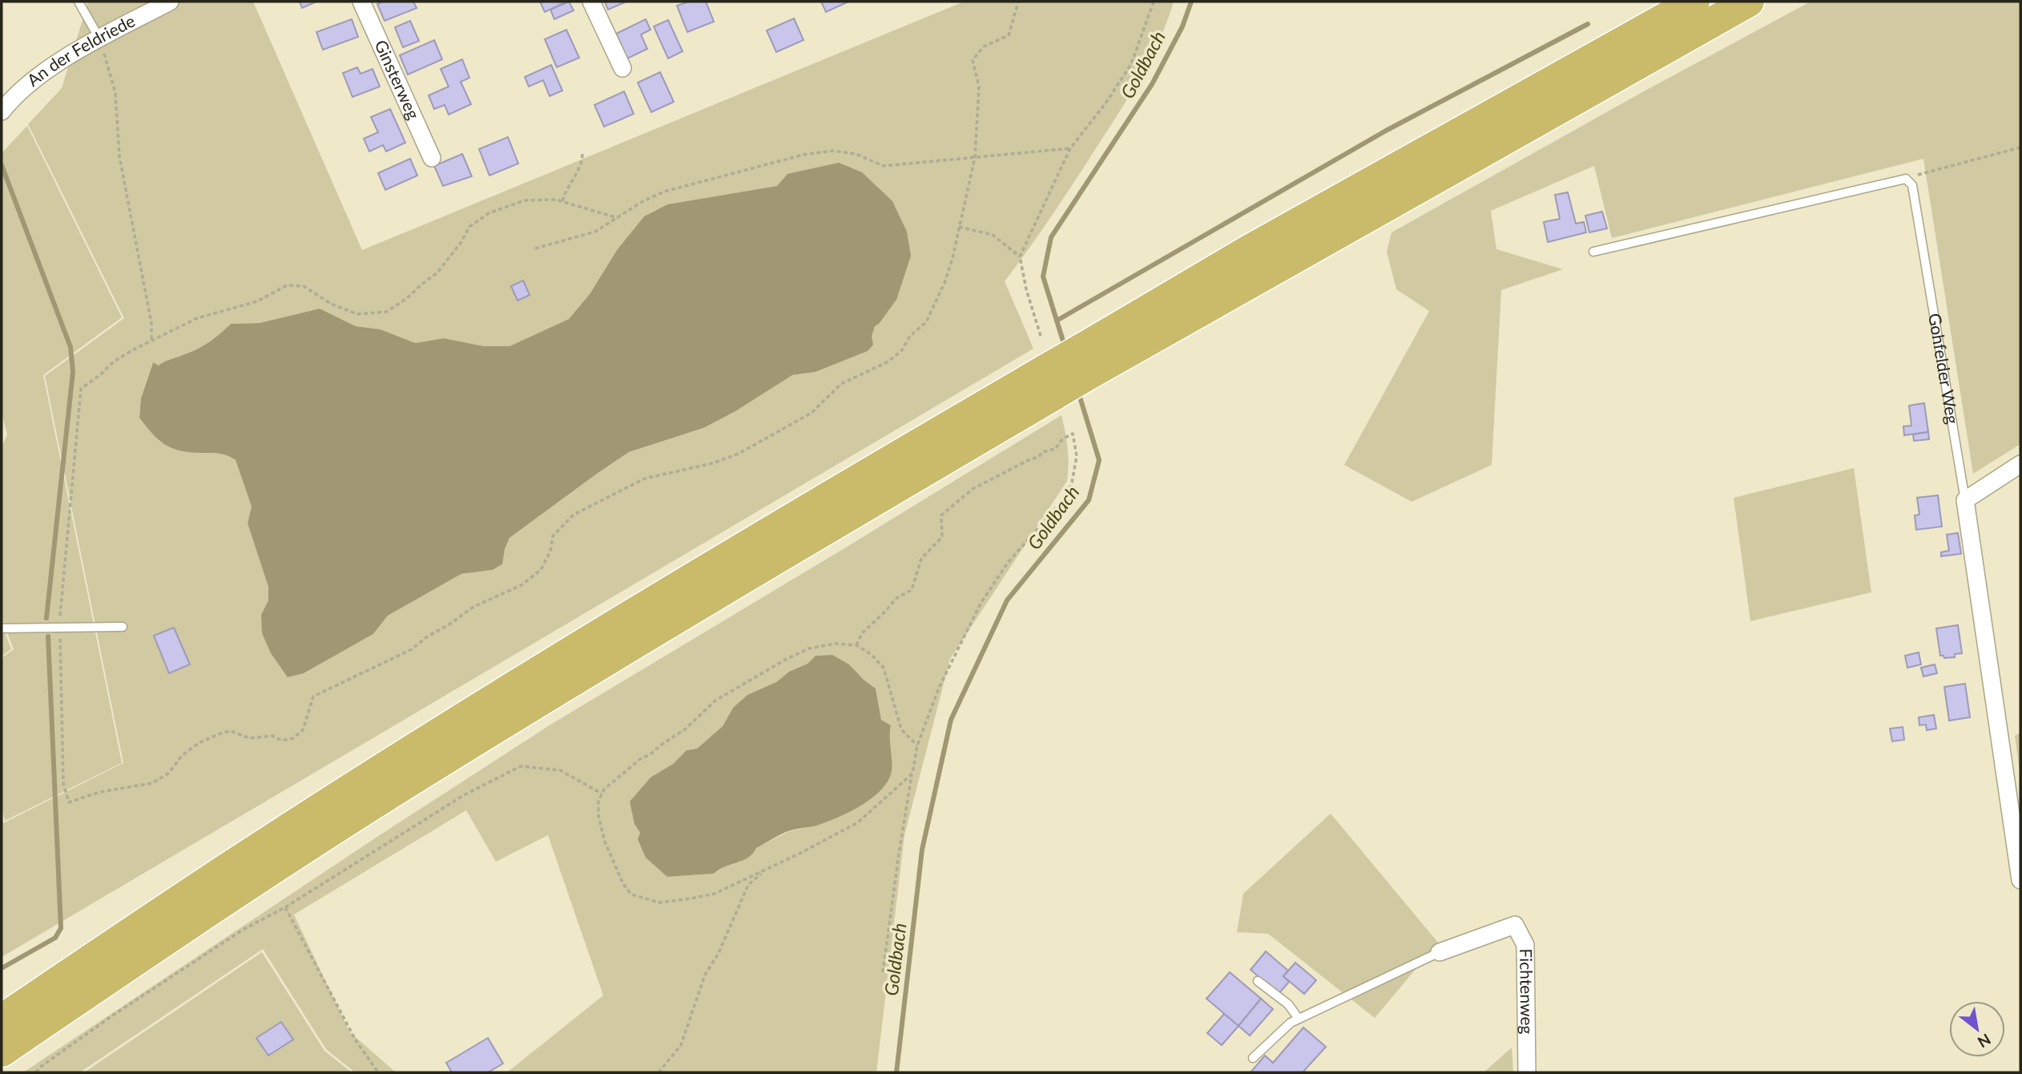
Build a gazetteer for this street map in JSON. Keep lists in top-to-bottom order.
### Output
{
  "streets": {
    "street": [
      "An der Feldriede",
      "Ginsterweg",
      "Gohfelder Weg",
      "Fichtenweg"
    ]
  },
  "water": ["Goldbach"],
  "north": "bottom right"
}
